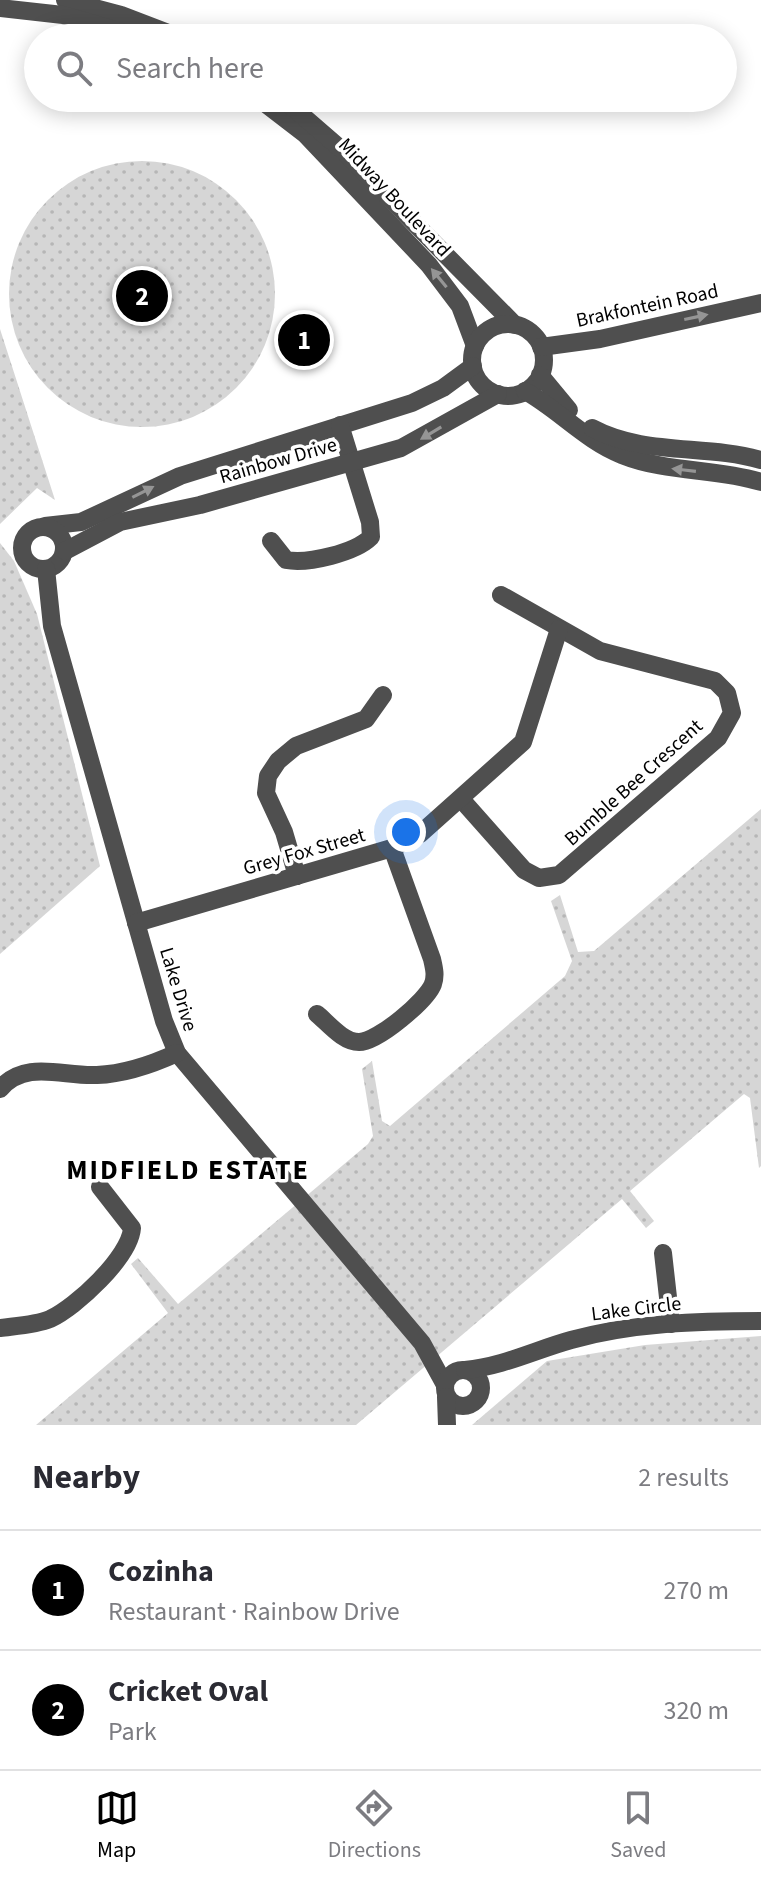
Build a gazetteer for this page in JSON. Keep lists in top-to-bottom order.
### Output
{
  "streets": {
    "street": [
      "Midway Boulevard",
      "Brakfontein Road",
      "Rainbow Drive",
      "Bumble Bee Crescent",
      "Grey Fox Street",
      "Lake Drive",
      "Lake Circle"
    ]
  },
  "crossings": [
    ["Midway Boulevard", "Brakfontein Road"],
    ["Midway Boulevard", "Rainbow Drive"],
    ["Brakfontein Road", "Rainbow Drive"],
    ["Rainbow Drive", "Lake Drive"],
    ["Bumble Bee Crescent", "Grey Fox Street"],
    ["Grey Fox Street", "Lake Drive"],
    ["Lake Drive", "Lake Circle"]
  ],
  "one_way": ["Brakfontein Road"],
  "districts": ["MIDFIELD ESTATE"],
  "page": {
    "search": "Search here",
    "pins": ["2", "1"],
    "heading": ["Nearby", "2 results"],
    "list": [
      {
        "mark": "1",
        "name": "Cozinha",
        "note": "Restaurant · Rainbow Drive",
        "value": "270 m"
      },
      {
        "mark": "2",
        "name": "Cricket Oval",
        "note": "Park",
        "value": "320 m"
      }
    ],
    "nav": ["Map", "Directions", "Saved"]
  }
}
